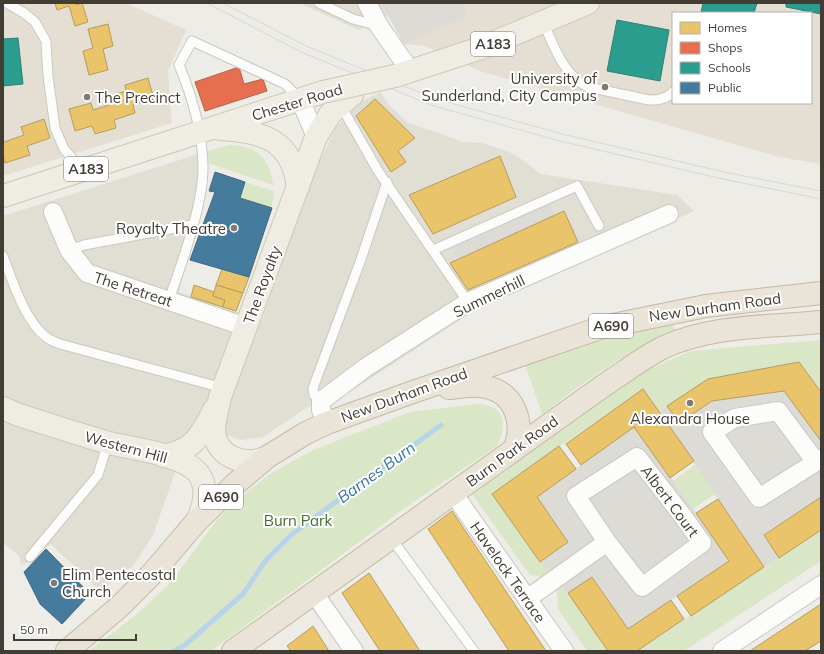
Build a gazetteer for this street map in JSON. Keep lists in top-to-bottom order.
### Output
{
  "streets": {
    "highway": ["New Durham Road", "A690", "Burn Park Road"],
    "main road": [
      "A183",
      "Chester Road",
      "The Royalty",
      "Western Hill"
    ],
    "street": [
      "The Retreat",
      "Summerhill",
      "Albert Court",
      "Havelock Terrace"
    ]
  },
  "crossings": [
    ["Chester Road", "The Royalty"],
    ["The Royalty", "The Retreat"],
    ["The Royalty", "New Durham Road"],
    ["New Durham Road", "A690"],
    ["New Durham Road", "Western Hill"],
    ["A690", "Burn Park Road"],
    ["Burn Park Road", "Havelock Terrace"]
  ],
  "water": ["Barnes Burn"],
  "parks": ["Burn Park"],
  "places": [
    "University of Sunderland, City Campus",
    "The Precinct",
    "Royalty Theatre",
    "Alexandra House",
    "Elim Pentecostal Church"
  ],
  "legend": [
    "Homes",
    "Shops",
    "Schools",
    "Public"
  ],
  "scale_bar": "50 m"
}
